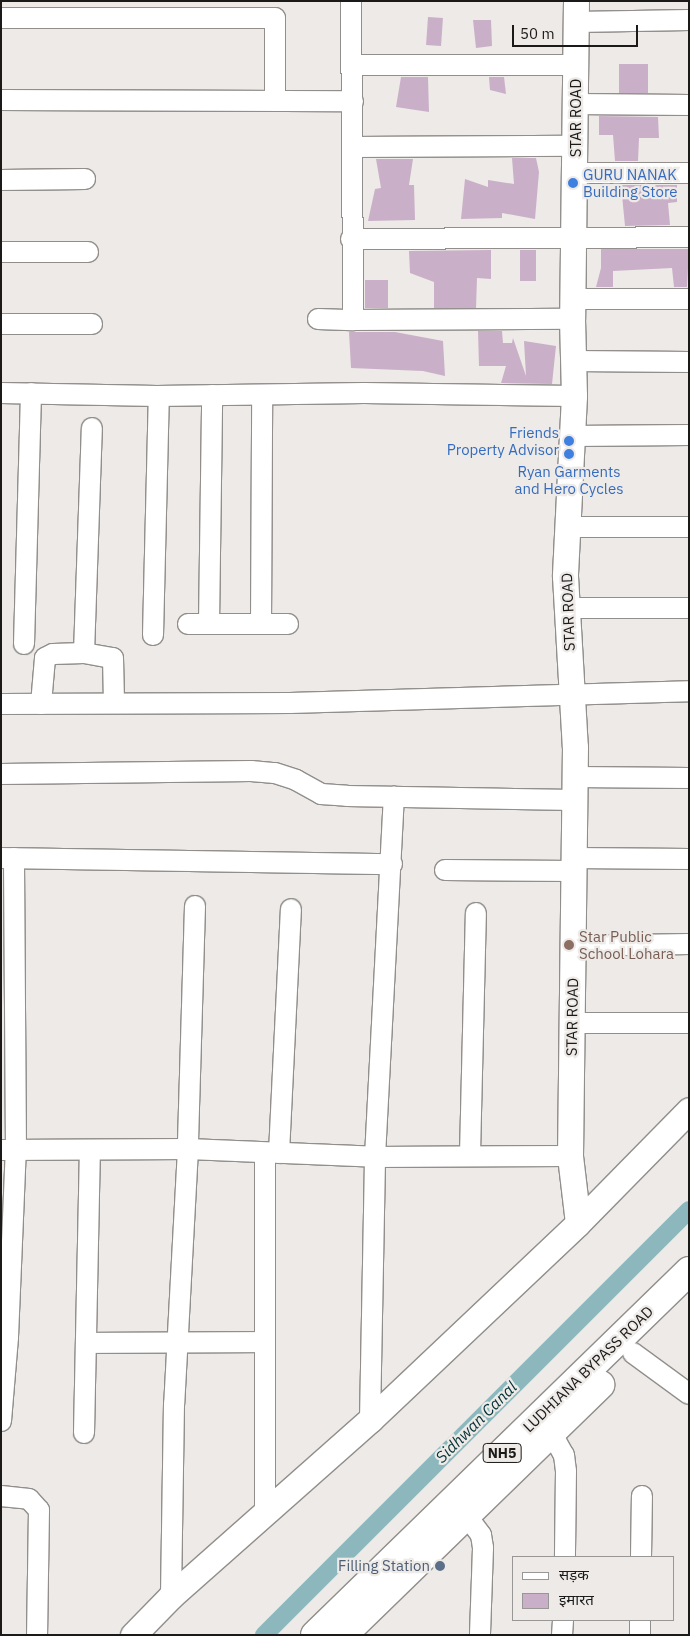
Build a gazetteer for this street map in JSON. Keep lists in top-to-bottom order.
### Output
{
  "streets": {
    "highway": ["LUDHIANA BYPASS ROAD", "NH5"],
    "street": ["STAR ROAD"]
  },
  "water": ["Sidhwan Canal"],
  "places": [
    "GURU NANAK Building Store",
    "Friends Property Advisor",
    "Ryan Garments and Hero Cycles",
    "Star Public School Lohara",
    "Filling Station"
  ],
  "legend": ["सड़क", "इमारत"],
  "scale_bar": "50 m"
}
